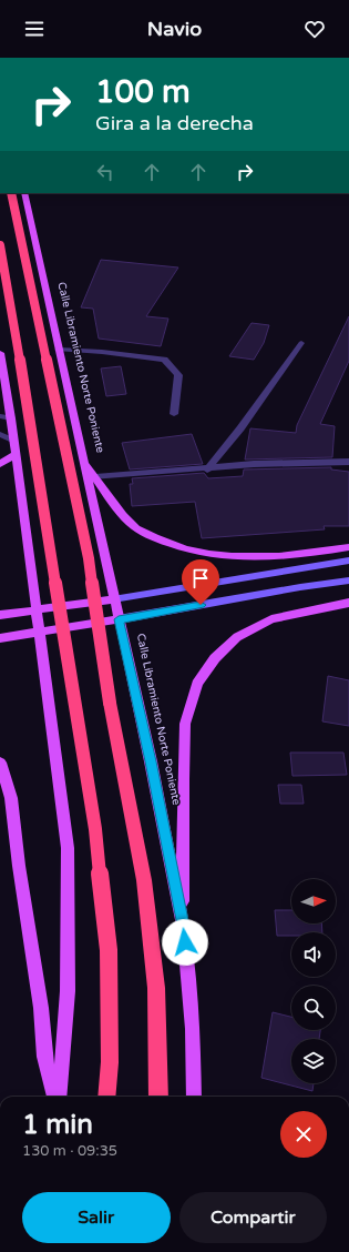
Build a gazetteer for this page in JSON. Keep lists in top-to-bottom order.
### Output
{
  "streets": {
    "main road": ["Calle Libramiento Norte Poniente"]
  },
  "north": "right",
  "page": {
    "header": "Navio",
    "turn": ["100 m", "Gira a la derecha"],
    "heading": ["1 min", "130 m · 09:35"],
    "buttons": ["Salir", "Compartir"]
  }
}
